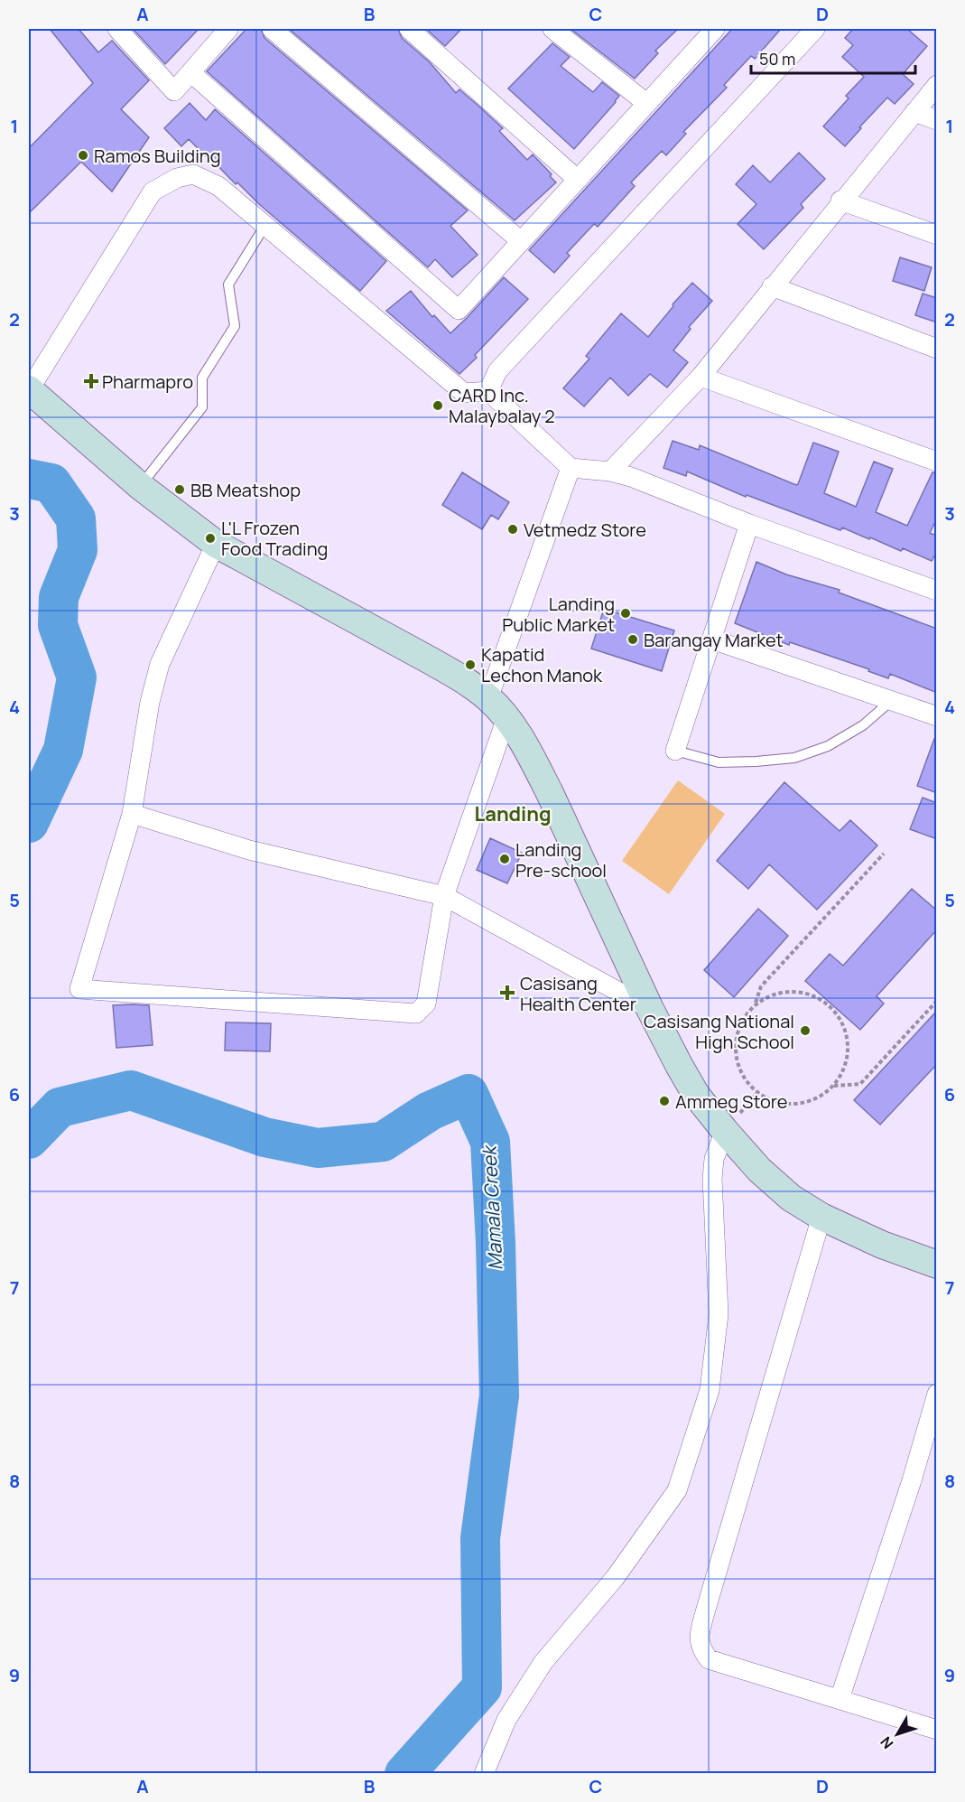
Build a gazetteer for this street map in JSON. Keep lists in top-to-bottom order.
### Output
{
  "districts": ["Landing"],
  "water": ["Mamala Creek"],
  "places": {
    "other": [
      "Ramos Building",
      "CARD Inc. Malaybalay 2",
      "BB Meatshop",
      "Vetmedz Store",
      "L'L Frozen Food Trading",
      "Landing Public Market",
      "Barangay Market",
      "Kapatid Lechon Manok",
      "Landing Pre-school",
      "Casisang National High School",
      "Ammeg Store"
    ],
    "health": ["Pharmapro", "Casisang Health Center"]
  },
  "scale_bar": "50 m",
  "north": "bottom left",
  "grid": {
    "columns": [
      "A",
      "B",
      "C",
      "D"
    ],
    "rows": [
      "1",
      "2",
      "3",
      "4",
      "5",
      "6",
      "7",
      "8",
      "9"
    ]
  }
}
